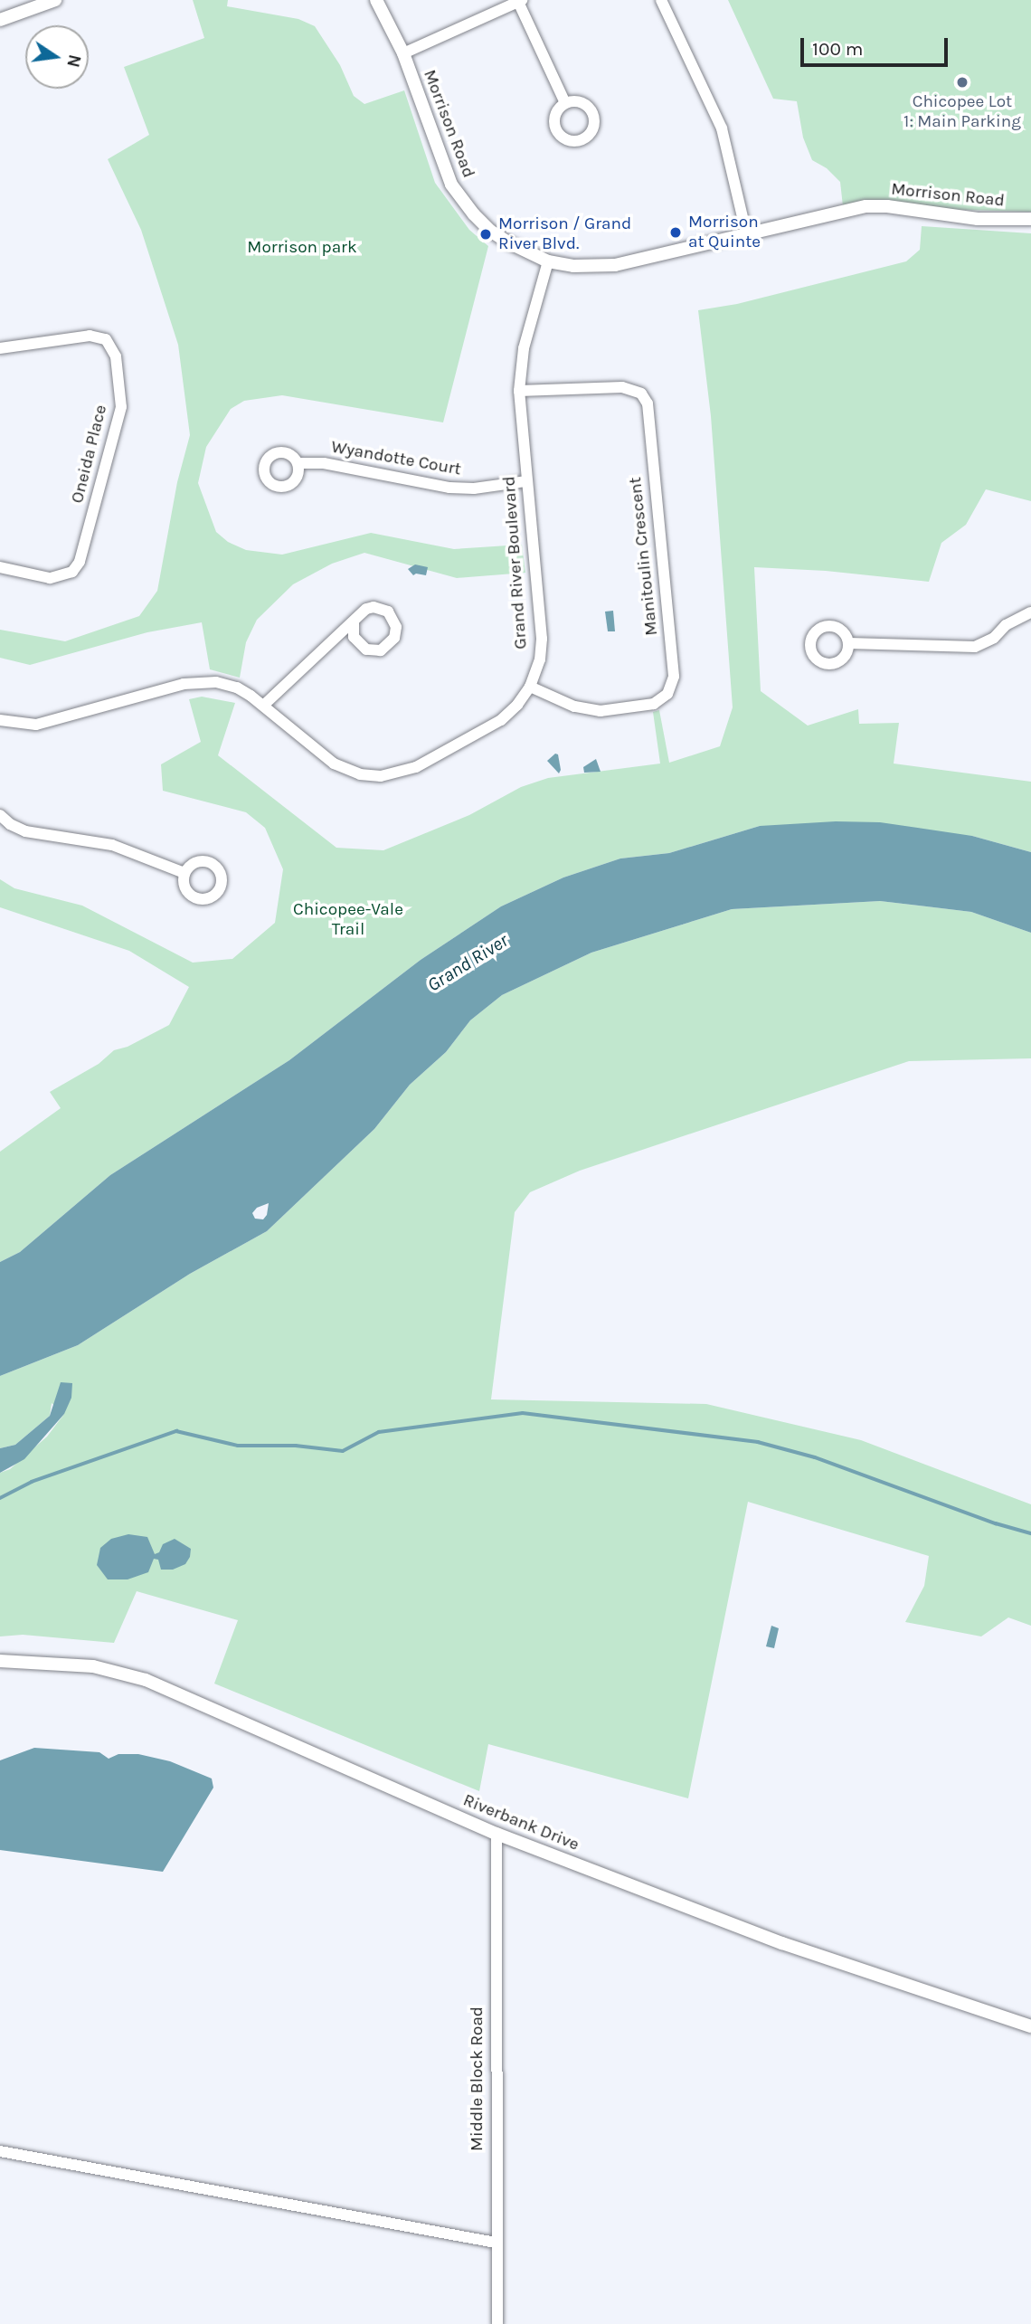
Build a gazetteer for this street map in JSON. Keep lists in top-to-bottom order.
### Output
{
  "streets": {
    "street": [
      "Morrison Road",
      "Oneida Place",
      "Wyandotte Court",
      "Manitoulin Crescent",
      "Grand River Boulevard",
      "Riverbank Drive",
      "Middle Block Road"
    ]
  },
  "crossings": [
    ["Morrison Road", "Grand River Boulevard"],
    ["Wyandotte Court", "Grand River Boulevard"],
    ["Manitoulin Crescent", "Grand River Boulevard"],
    ["Riverbank Drive", "Middle Block Road"]
  ],
  "water": ["Grand River"],
  "parks": ["Morrison park", "Chicopee-Vale Trail"],
  "places": ["Chicopee Lot 1: Main Parking", "Morrison at Quinte", "Morrison / Grand River Blvd."],
  "scale_bar": "100 m",
  "north": "right"
}
